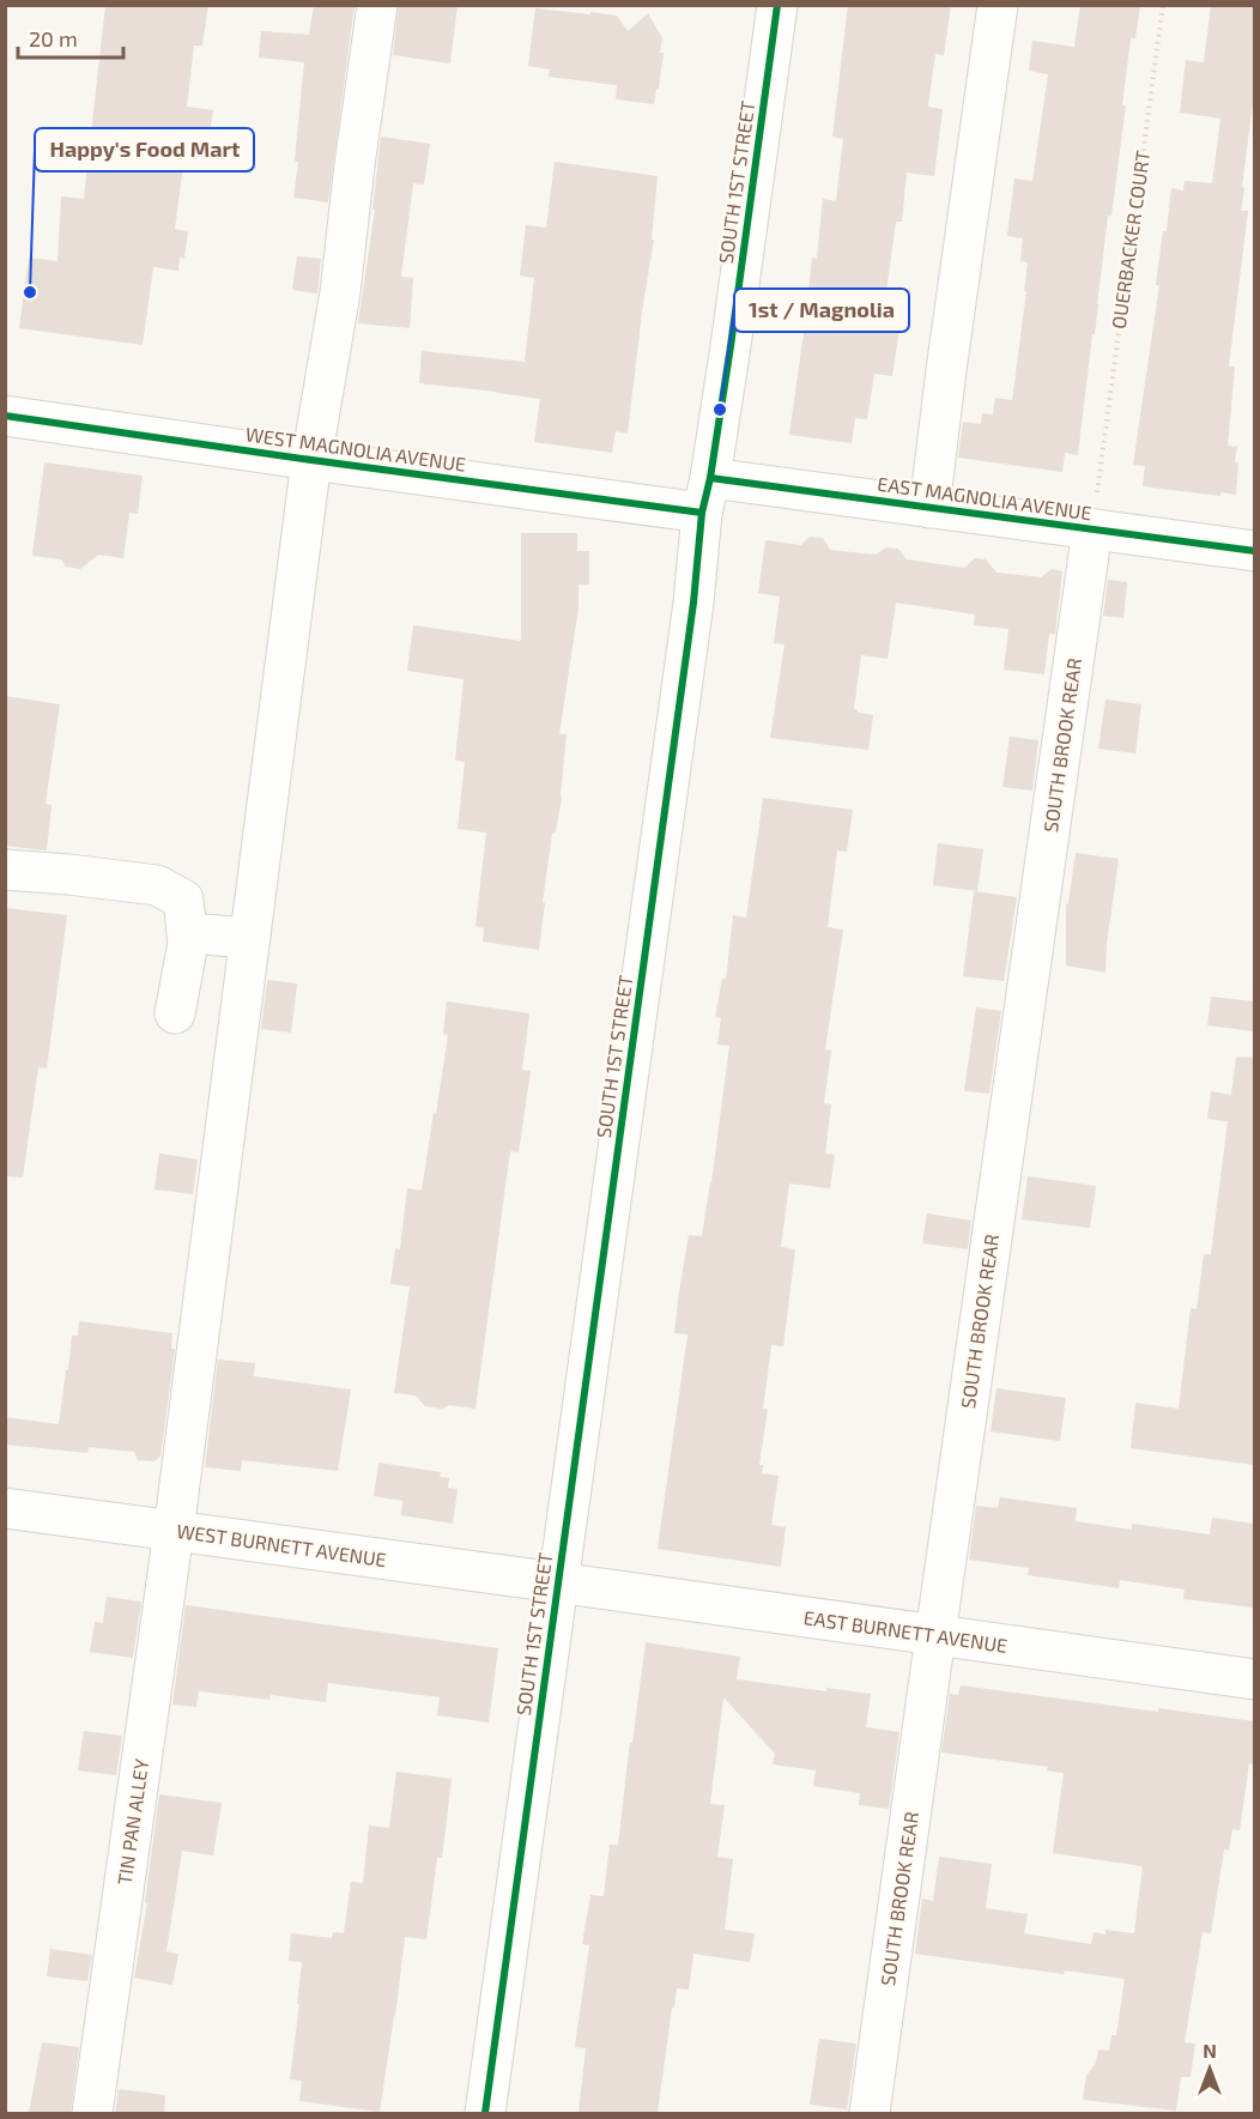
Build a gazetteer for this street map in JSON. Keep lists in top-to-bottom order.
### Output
{
  "streets": {
    "street": [
      "SOUTH 1ST STREET",
      "WEST MAGNOLIA AVENUE",
      "EAST MAGNOLIA AVENUE",
      "SOUTH BROOK REAR",
      "WEST BURNETT AVENUE",
      "EAST BURNETT AVENUE",
      "TIN PAN ALLEY"
    ],
    "path": ["OUERBACKER COURT"]
  },
  "crossings": [
    ["SOUTH 1ST STREET", "WEST MAGNOLIA AVENUE"],
    ["SOUTH 1ST STREET", "EAST MAGNOLIA AVENUE"],
    ["SOUTH 1ST STREET", "WEST BURNETT AVENUE"],
    ["SOUTH 1ST STREET", "EAST BURNETT AVENUE"],
    ["WEST MAGNOLIA AVENUE", "EAST MAGNOLIA AVENUE"],
    ["WEST MAGNOLIA AVENUE", "TIN PAN ALLEY"],
    ["EAST MAGNOLIA AVENUE", "SOUTH BROOK REAR"],
    ["SOUTH BROOK REAR", "EAST BURNETT AVENUE"],
    ["WEST BURNETT AVENUE", "EAST BURNETT AVENUE"],
    ["WEST BURNETT AVENUE", "TIN PAN ALLEY"]
  ],
  "places": ["Happy's Food Mart", "1st / Magnolia"],
  "scale_bar": "20 m",
  "north": "top"
}
